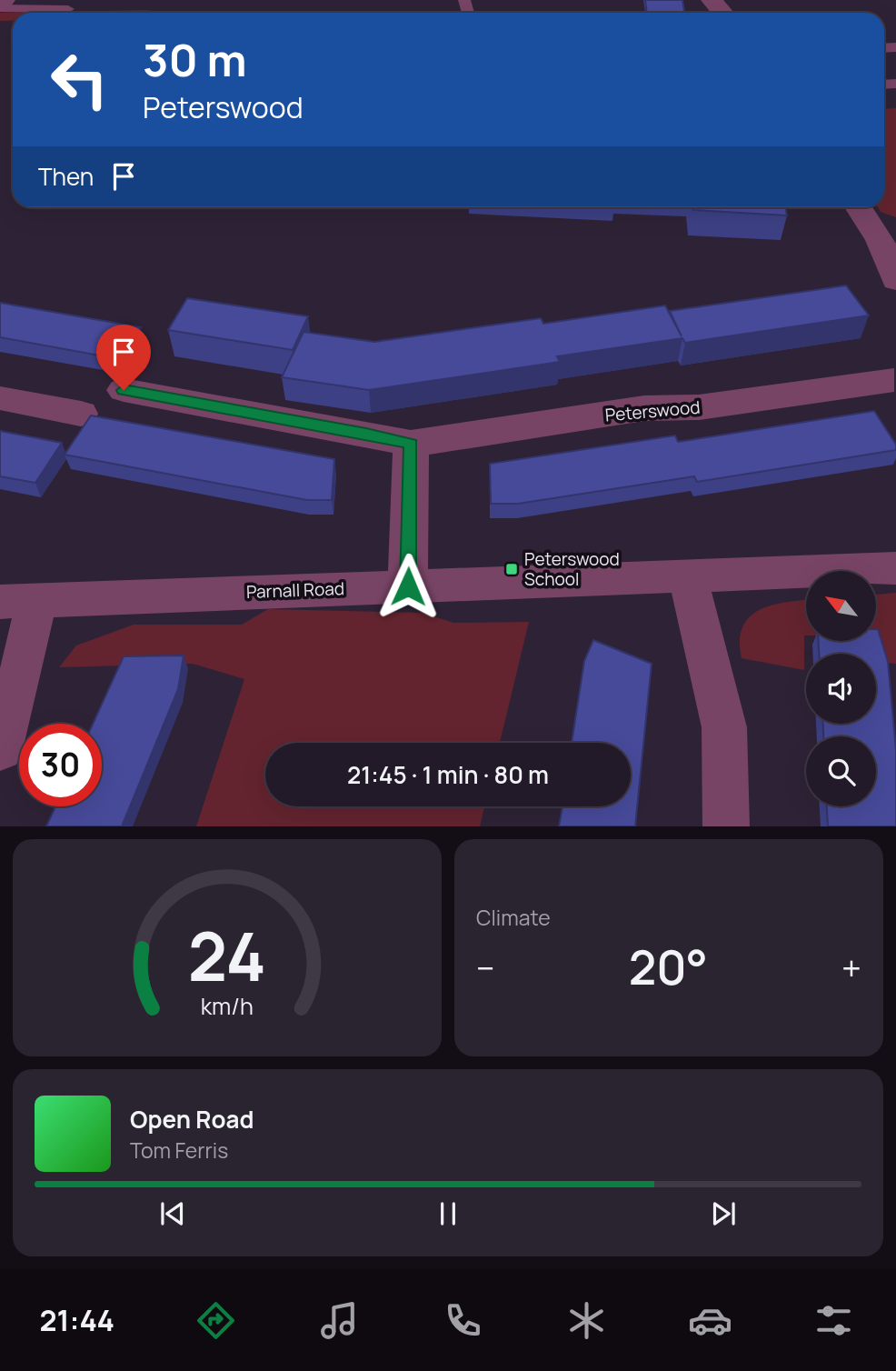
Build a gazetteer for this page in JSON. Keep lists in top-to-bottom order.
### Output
{
  "streets": {
    "street": ["Peterswood", "Parnall Road"]
  },
  "places": {
    "transit": ["Peterswood School"]
  },
  "north": "top left",
  "page": {
    "turn": ["30 m", "Peterswood"],
    "then": "Then",
    "limit": "30",
    "trip": "21:45 · 1 min · 80 m",
    "tile": "Climate",
    "heat": ["−", "20°", "+"],
    "song": ["Open Road", "Tom Ferris"],
    "tabs": "21:44",
    "gauge": ["24", "km/h"]
  }
}
